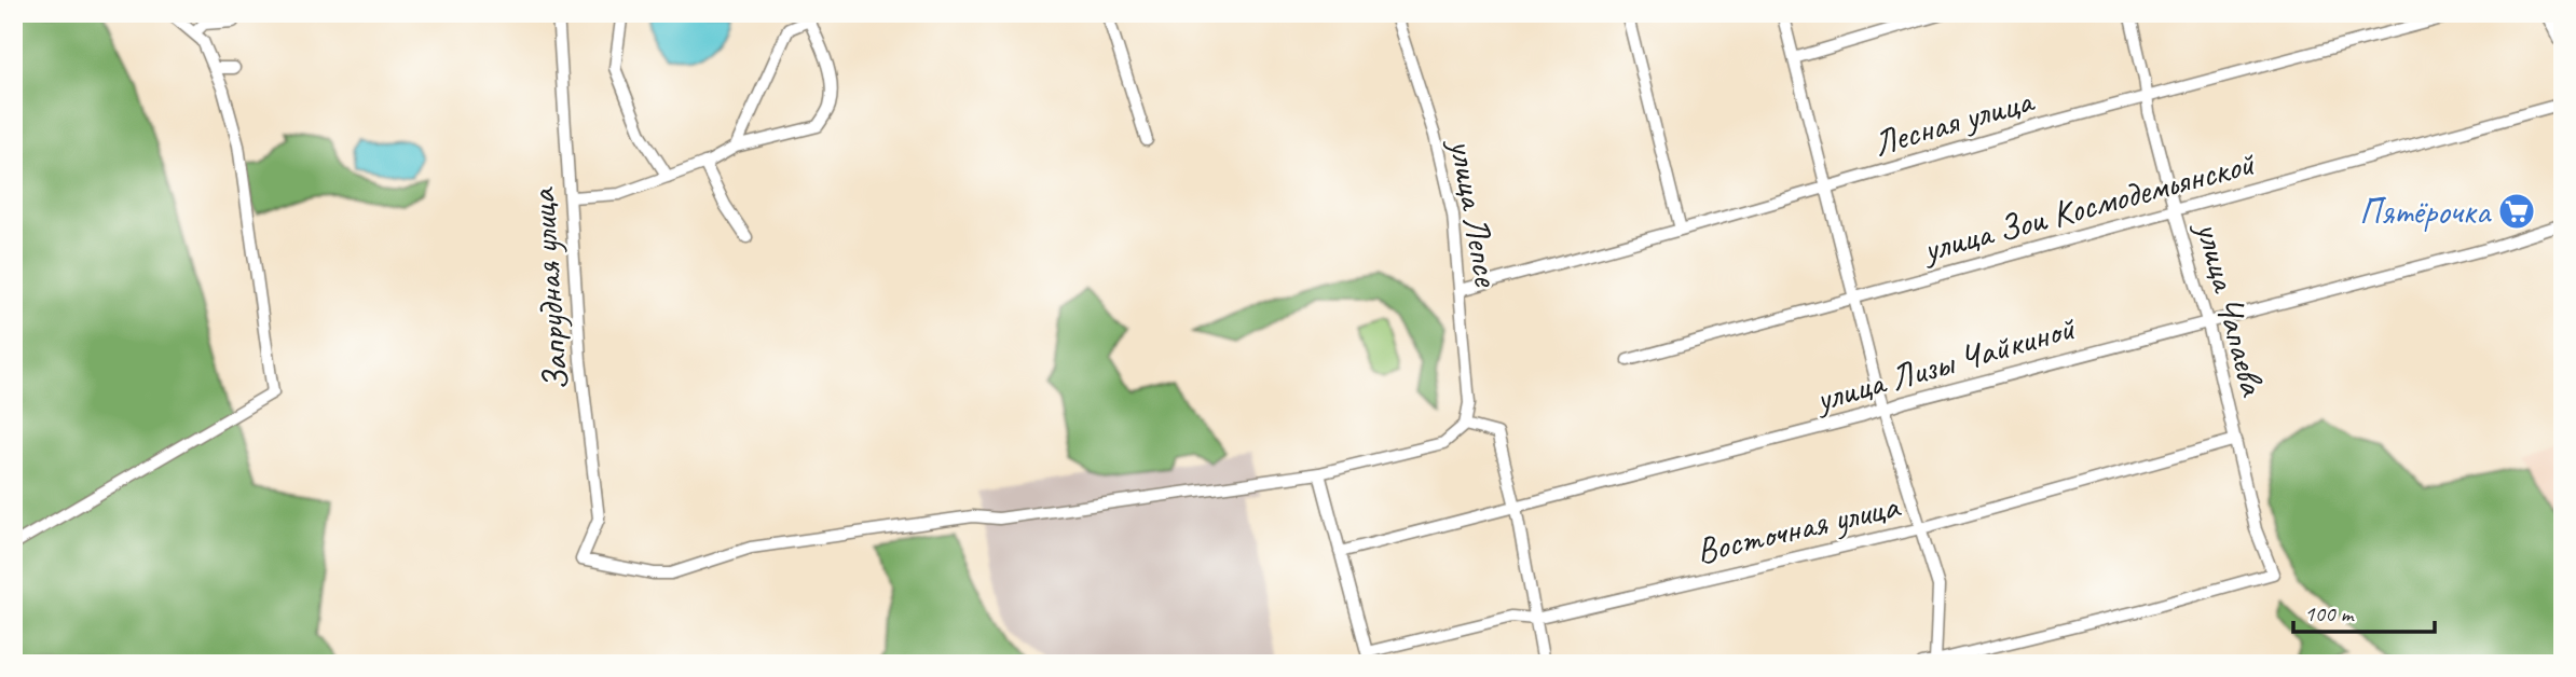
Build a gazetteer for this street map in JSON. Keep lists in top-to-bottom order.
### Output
{
  "streets": {
    "street": [
      "Лесная улица",
      "улица Зои Космодемьянской",
      "улица Лепсе",
      "Запрудная улица",
      "улица Чапаева",
      "улица Лизы Чайкиной",
      "Восточная улица"
    ]
  },
  "crossings": [
    ["Лесная улица", "улица Лепсе"],
    ["Лесная улица", "улица Чапаева"],
    ["улица Зои Космодемьянской", "улица Чапаева"],
    ["улица Чапаева", "улица Лизы Чайкиной"],
    ["улица Чапаева", "Восточная улица"]
  ],
  "places": {
    "supermarket": ["Пятёрочка"]
  },
  "scale_bar": "100 m"
}
